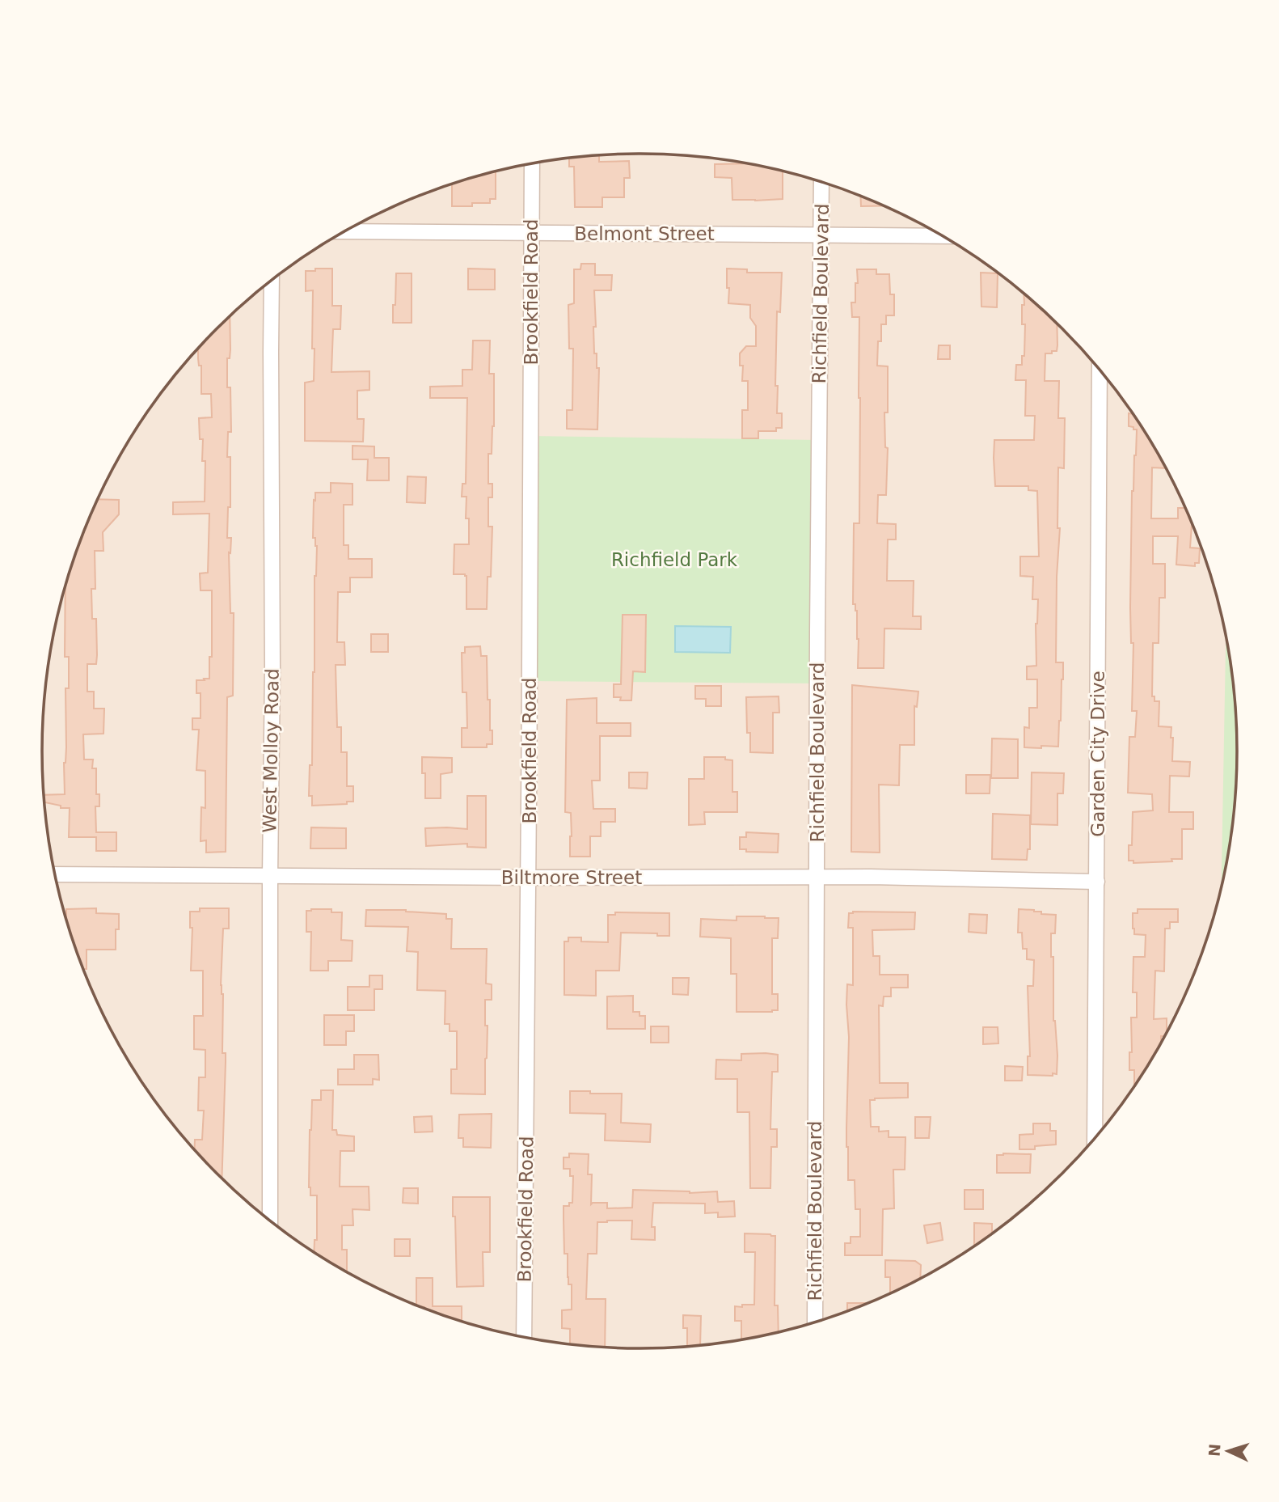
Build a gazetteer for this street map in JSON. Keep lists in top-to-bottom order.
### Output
{
  "streets": {
    "street": [
      "Belmont Street",
      "Brookfield Road",
      "Richfield Boulevard",
      "West Molloy Road",
      "Garden City Drive",
      "Biltmore Street"
    ]
  },
  "crossings": [
    ["Belmont Street", "Brookfield Road"],
    ["Belmont Street", "Richfield Boulevard"],
    ["Brookfield Road", "Biltmore Street"],
    ["Richfield Boulevard", "Biltmore Street"],
    ["West Molloy Road", "Biltmore Street"],
    ["Garden City Drive", "Biltmore Street"]
  ],
  "parks": ["Richfield Park"],
  "north": "left"
}
